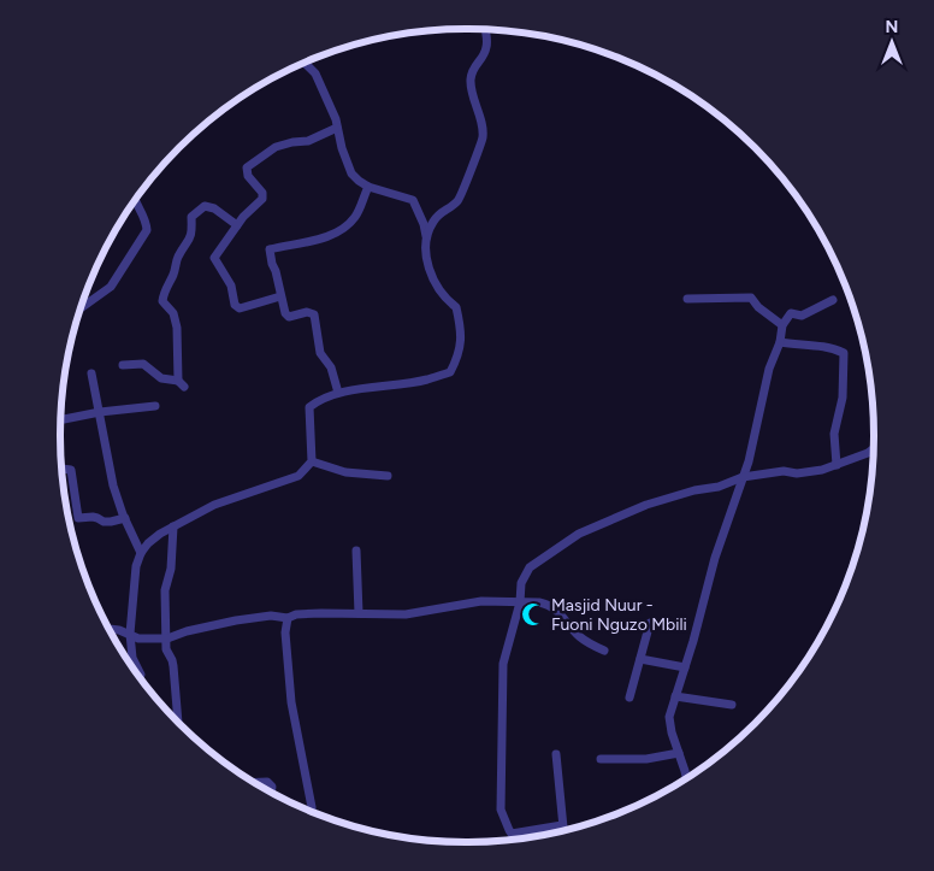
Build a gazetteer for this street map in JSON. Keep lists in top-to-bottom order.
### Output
{
  "places": {
    "mosque": ["Masjid Nuur - Fuoni Nguzo Mbili"]
  },
  "north": "top"
}
